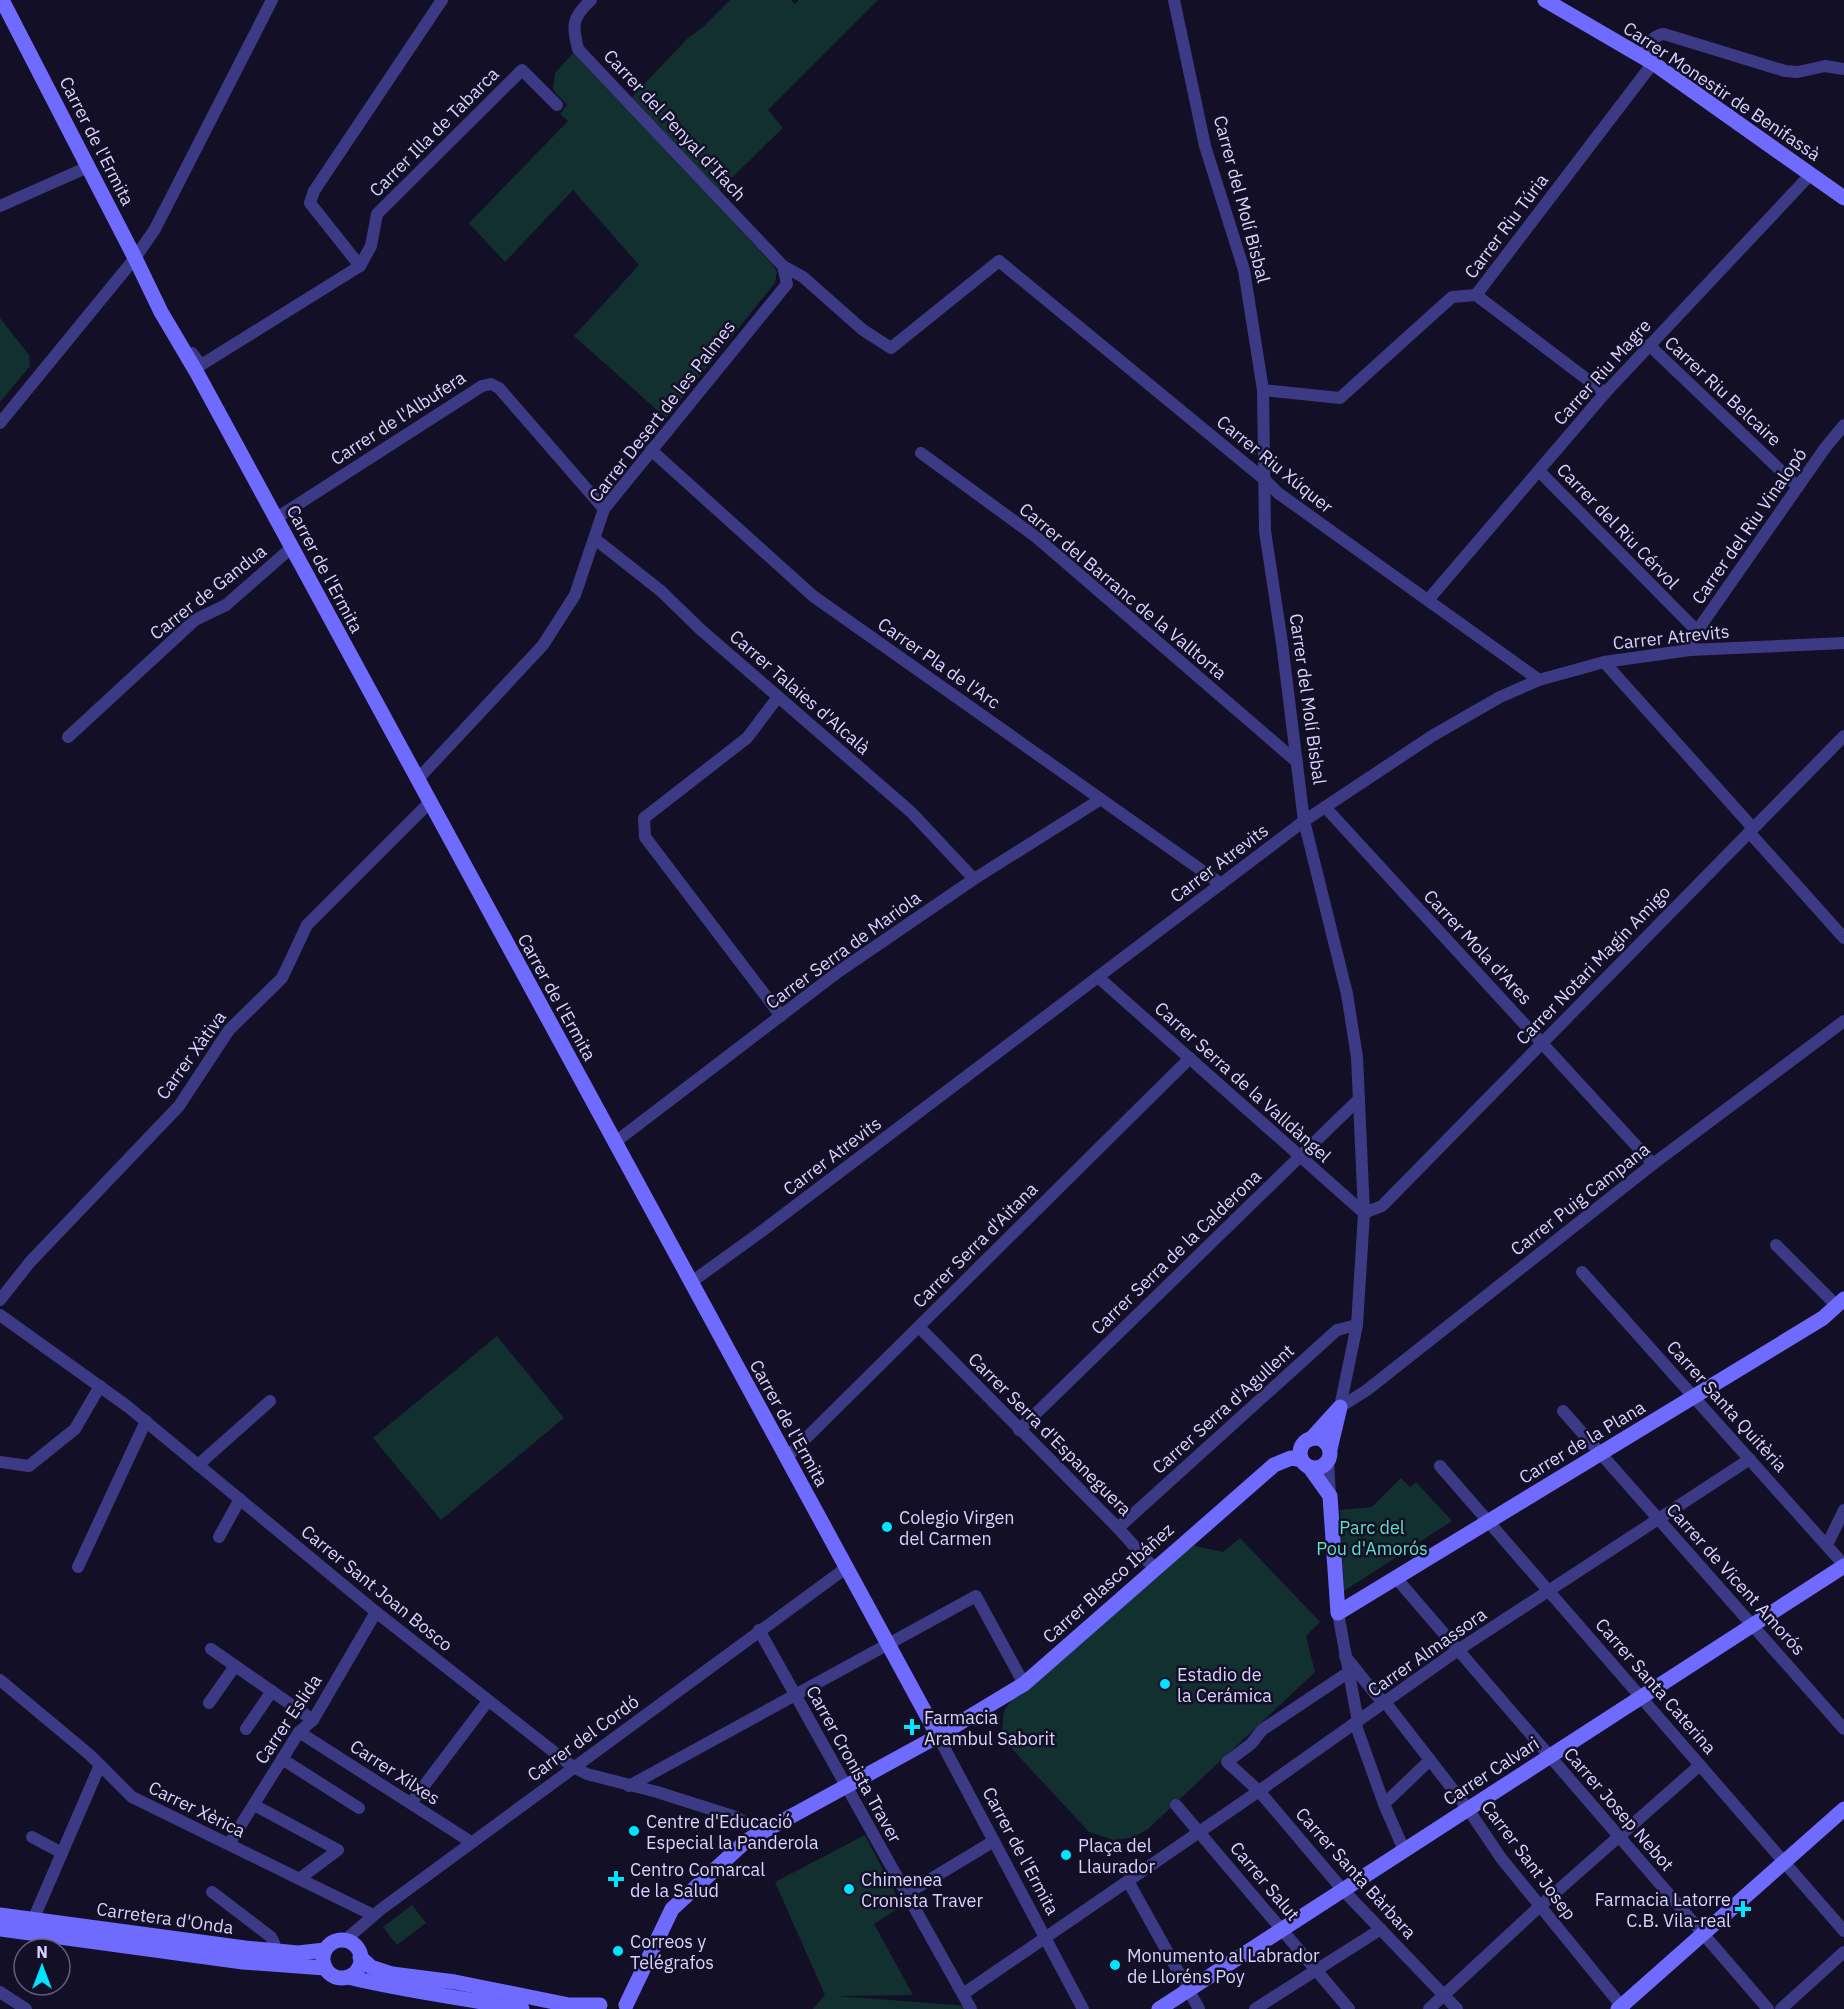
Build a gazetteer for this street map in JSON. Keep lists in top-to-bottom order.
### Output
{
  "streets": {
    "street": [
      "Carrer Monestir de Benifassà",
      "Carrer del Penyal d'Ifach",
      "Carrer Illa de Tabarca",
      "Carrer de l'Ermita",
      "Carrer del Molí Bisbal",
      "Carrer Riu Túria",
      "Carrer Riu Magre",
      "Carrer Riu Belcaire",
      "Carrer Desert de les Palmes",
      "Carrer de l'Albufera",
      "Carrer Riu Xúquer",
      "Carrer del Riu Cérvol",
      "Carrer del Riu Vinalopó",
      "Carrer del Barranc de la Valltorta",
      "Carrer de Gandua",
      "Carrer Atrevits",
      "Carrer Pla de l'Arc",
      "Carrer Talaies d'Alcalà",
      "Carrer Mola d'Ares",
      "Carrer Serra de Mariola",
      "Carrer Notari Magín Amigo",
      "Carrer Xàtiva",
      "Carrer Serra de la Valldàngel",
      "Carrer Puig Campana",
      "Carrer Serra d'Aitana",
      "Carrer Serra de la Calderona",
      "Carrer Santa Quitèria",
      "Carrer Serra d'Agullent",
      "Carrer Serra d'Espaneguera",
      "Carrer de la Plana",
      "Carrer de Vicent Amorós",
      "Carrer Blasco Ibáñez",
      "Carrer Sant Joan Bosco",
      "Carrer Almassora",
      "Carrer Santa Caterina",
      "Carrer Eslida",
      "Carrer del Cordó",
      "Carrer Cronista Traver",
      "Carrer Calvari",
      "Carrer Xilxes",
      "Carrer Xèrica",
      "Carrer Josep Nebot",
      "Carrer Sant Josep",
      "Carrer Santa Bàrbara",
      "Carrer Salut",
      "Carretera d'Onda"
    ]
  },
  "crossings": [
    ["Carrer Monestir de Benifassà", "Carrer Riu Túria"],
    ["Carrer Monestir de Benifassà", "Carrer Riu Magre"],
    ["Carrer del Penyal d'Ifach", "Carrer Desert de les Palmes"],
    ["Carrer del Penyal d'Ifach", "Carrer Riu Xúquer"],
    ["Carrer de l'Ermita", "Carrer Desert de les Palmes"],
    ["Carrer de l'Ermita", "Carrer de l'Albufera"],
    ["Carrer de l'Ermita", "Carrer de Gandua"],
    ["Carrer de l'Ermita", "Carrer Atrevits"],
    ["Carrer de l'Ermita", "Carrer Serra de Mariola"],
    ["Carrer de l'Ermita", "Carrer Xàtiva"],
    ["Carrer de l'Ermita", "Carrer Serra d'Aitana"],
    ["Carrer de l'Ermita", "Carrer Blasco Ibáñez"],
    ["Carrer de l'Ermita", "Carrer del Cordó"],
    ["Carrer del Molí Bisbal", "Carrer Riu Túria"],
    ["Carrer del Molí Bisbal", "Carrer Riu Xúquer"],
    ["Carrer del Molí Bisbal", "Carrer del Barranc de la Valltorta"],
    ["Carrer del Molí Bisbal", "Carrer Atrevits"],
    ["Carrer del Molí Bisbal", "Carrer Notari Magín Amigo"],
    ["Carrer del Molí Bisbal", "Carrer Serra de la Valldàngel"],
    ["Carrer del Molí Bisbal", "Carrer Puig Campana"],
    ["Carrer del Molí Bisbal", "Carrer Serra de la Calderona"],
    ["Carrer del Molí Bisbal", "Carrer Serra d'Agullent"],
    ["Carrer del Molí Bisbal", "Carrer de la Plana"],
    ["Carrer del Molí Bisbal", "Carrer Blasco Ibáñez"],
    ["Carrer del Molí Bisbal", "Carrer Almassora"],
    ["Carrer del Molí Bisbal", "Carrer Calvari"],
    ["Carrer del Molí Bisbal", "Carrer Sant Josep"],
    ["Carrer del Molí Bisbal", "Carrer Santa Bàrbara"],
    ["Carrer Riu Magre", "Carrer Riu Belcaire"],
    ["Carrer Riu Magre", "Carrer Riu Xúquer"],
    ["Carrer Riu Magre", "Carrer del Riu Cérvol"],
    ["Carrer Riu Belcaire", "Carrer del Riu Vinalopó"],
    ["Carrer Desert de les Palmes", "Carrer de l'Albufera"],
    ["Carrer Desert de les Palmes", "Carrer Pla de l'Arc"],
    ["Carrer Desert de les Palmes", "Carrer Talaies d'Alcalà"],
    ["Carrer Riu Xúquer", "Carrer Atrevits"],
    ["Carrer del Riu Cérvol", "Carrer del Riu Vinalopó"],
    ["Carrer del Riu Vinalopó", "Carrer Atrevits"],
    ["Carrer Atrevits", "Carrer Pla de l'Arc"],
    ["Carrer Atrevits", "Carrer Mola d'Ares"],
    ["Carrer Atrevits", "Carrer Serra de la Valldàngel"],
    ["Carrer Pla de l'Arc", "Carrer Serra de Mariola"],
    ["Carrer Talaies d'Alcalà", "Carrer Serra de Mariola"],
    ["Carrer Mola d'Ares", "Carrer Notari Magín Amigo"],
    ["Carrer Mola d'Ares", "Carrer Puig Campana"],
    ["Carrer Notari Magín Amigo", "Carrer Serra de la Valldàngel"],
    ["Carrer Serra de la Valldàngel", "Carrer Serra d'Aitana"],
    ["Carrer Serra de la Valldàngel", "Carrer Serra de la Calderona"],
    ["Carrer Serra d'Aitana", "Carrer Serra d'Espaneguera"],
    ["Carrer Serra de la Calderona", "Carrer Serra d'Espaneguera"],
    ["Carrer Santa Quitèria", "Carrer de la Plana"],
    ["Carrer Santa Quitèria", "Carrer Almassora"],
    ["Carrer Santa Quitèria", "Carrer Calvari"],
    ["Carrer Serra d'Agullent", "Carrer Serra d'Espaneguera"],
    ["Carrer Serra d'Espaneguera", "Carrer Blasco Ibáñez"],
    ["Carrer de la Plana", "Carrer de Vicent Amorós"],
    ["Carrer de la Plana", "Carrer Santa Caterina"],
    ["Carrer de la Plana", "Carrer Josep Nebot"],
    ["Carrer de Vicent Amorós", "Carrer Almassora"],
    ["Carrer de Vicent Amorós", "Carrer Calvari"],
    ["Carrer Blasco Ibáñez", "Carrer Sant Joan Bosco"],
    ["Carrer Blasco Ibáñez", "Carrer Cronista Traver"],
    ["Carrer Sant Joan Bosco", "Carrer Eslida"],
    ["Carrer Sant Joan Bosco", "Carrer del Cordó"],
    ["Carrer Almassora", "Carrer Santa Caterina"],
    ["Carrer Almassora", "Carrer Josep Nebot"],
    ["Carrer Almassora", "Carrer Sant Josep"],
    ["Carrer Almassora", "Carrer Santa Bàrbara"],
    ["Carrer Almassora", "Carrer Salut"],
    ["Carrer Santa Caterina", "Carrer Calvari"],
    ["Carrer Eslida", "Carrer Xilxes"],
    ["Carrer Eslida", "Carrer Xèrica"],
    ["Carrer del Cordó", "Carrer Cronista Traver"],
    ["Carrer del Cordó", "Carrer Xilxes"],
    ["Carrer del Cordó", "Carrer Xèrica"],
    ["Carrer del Cordó", "Carretera d'Onda"],
    ["Carrer Calvari", "Carrer Josep Nebot"],
    ["Carrer Calvari", "Carrer Sant Josep"],
    ["Carrer Calvari", "Carrer Santa Bàrbara"],
    ["Carrer Calvari", "Carrer Salut"]
  ],
  "parks": ["Parc del Pou d'Amorós"],
  "places": {
    "other": [
      "Colegio Virgen del Carmen",
      "Estadio de la Cerámica",
      "Centre d'Educació Especial la Panderola",
      "Plaça del Llaurador",
      "Chimenea Cronista Traver",
      "Correos y Telégrafos",
      "Monumento al Labrador de Lloréns Poy"
    ],
    "health": ["Farmacia Arambul Saborit", "Centro Comarcal de la Salud", "Farmacia Latorre C.B. Vila-real"]
  },
  "north": "top"
}
